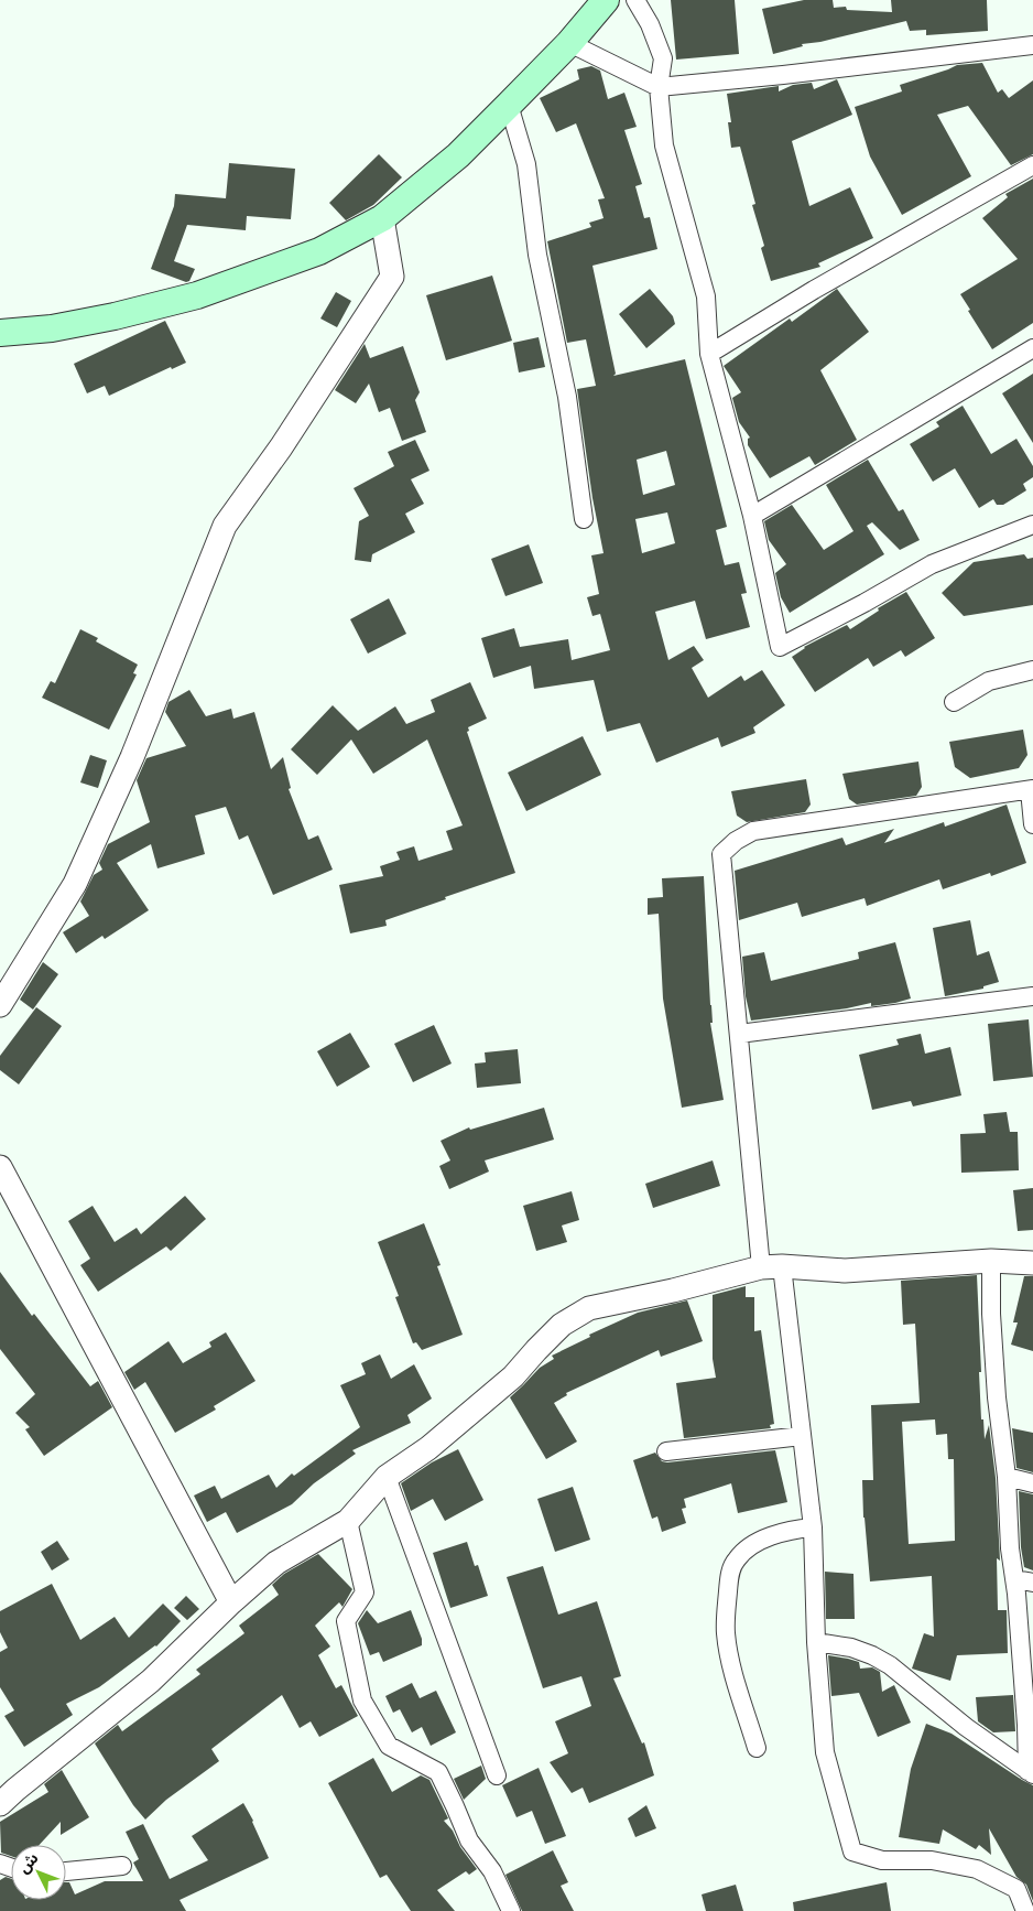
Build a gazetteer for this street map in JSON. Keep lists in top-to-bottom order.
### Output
{
  "north": "top left"
}
